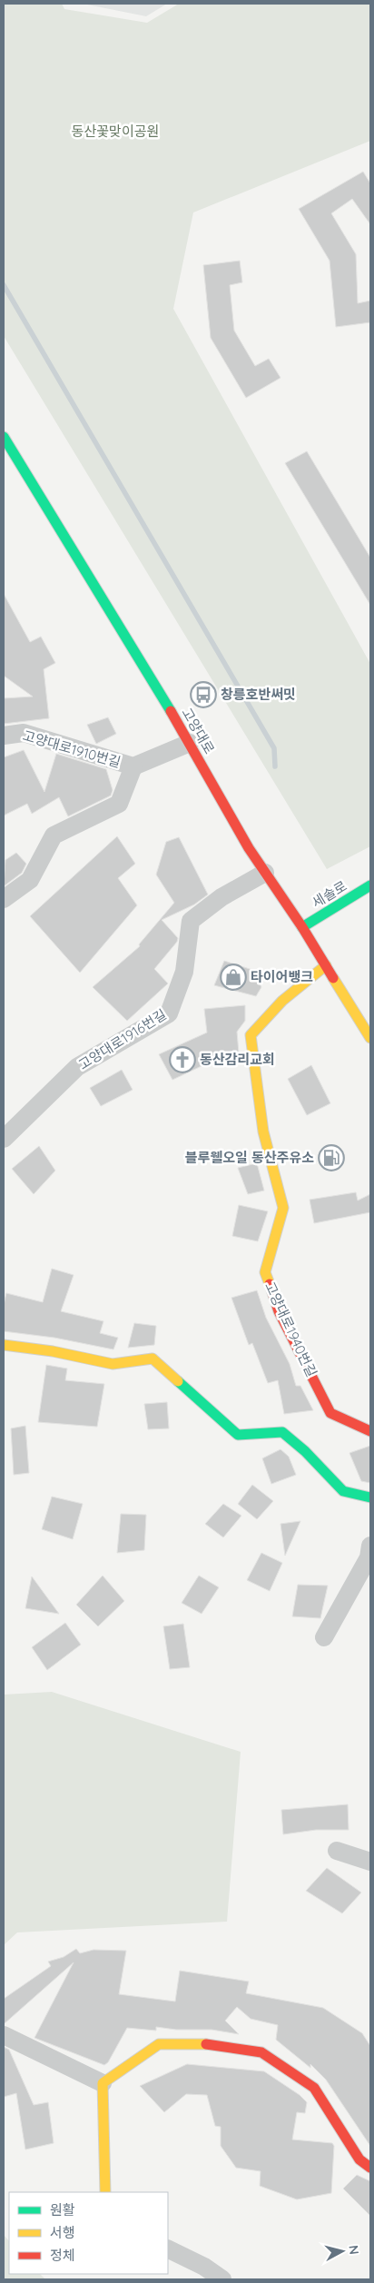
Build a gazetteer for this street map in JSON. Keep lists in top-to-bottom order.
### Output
{
  "streets": {
    "street": [
      "고양대로",
      "고양대로1910번길",
      "세솔로",
      "고양대로1916번길",
      "고양대로1940번길"
    ]
  },
  "crossings": [
    ["고양대로", "고양대로1910번길"],
    ["고양대로", "세솔로"],
    ["고양대로", "고양대로1916번길"],
    ["고양대로", "고양대로1940번길"]
  ],
  "parks": ["동산꽃맞이공원"],
  "places": {
    "bus stop": ["창릉호반써밋"],
    "shop": ["타이어뱅크"],
    "church": ["동산감리교회"],
    "fuel station": ["블루웰오일 동산주유소"]
  },
  "legend": ["원활", "서행", "정체"],
  "north": "right"
}
